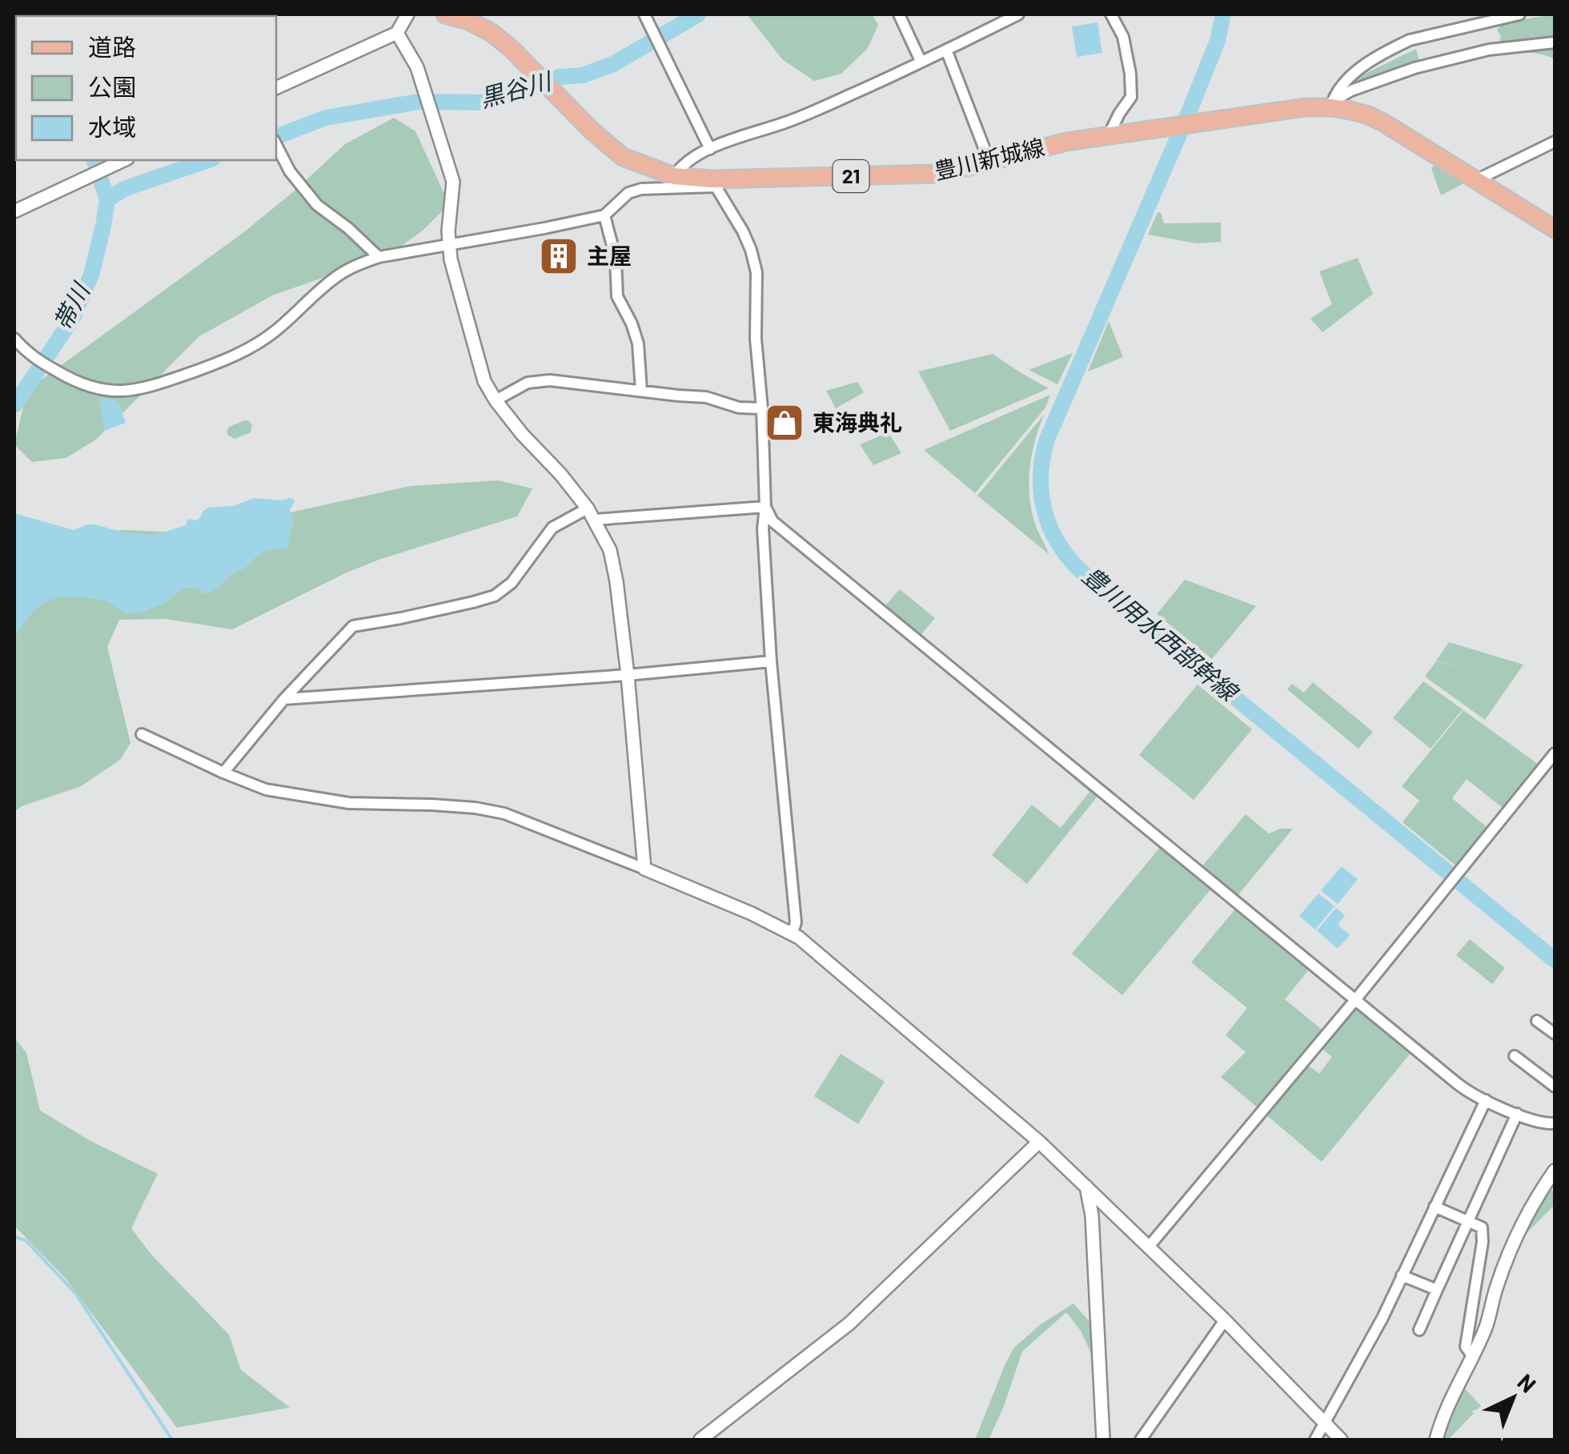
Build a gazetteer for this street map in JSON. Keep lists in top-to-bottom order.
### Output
{
  "streets": {
    "main road": ["豊川新城線", "21"]
  },
  "water": ["黒谷川", "帯川", "豊川用水西部幹線"],
  "places": {
    "building": ["主屋"],
    "shop": ["東海典礼"]
  },
  "legend": ["道路", "公園", "水域"],
  "north": "top right"
}
